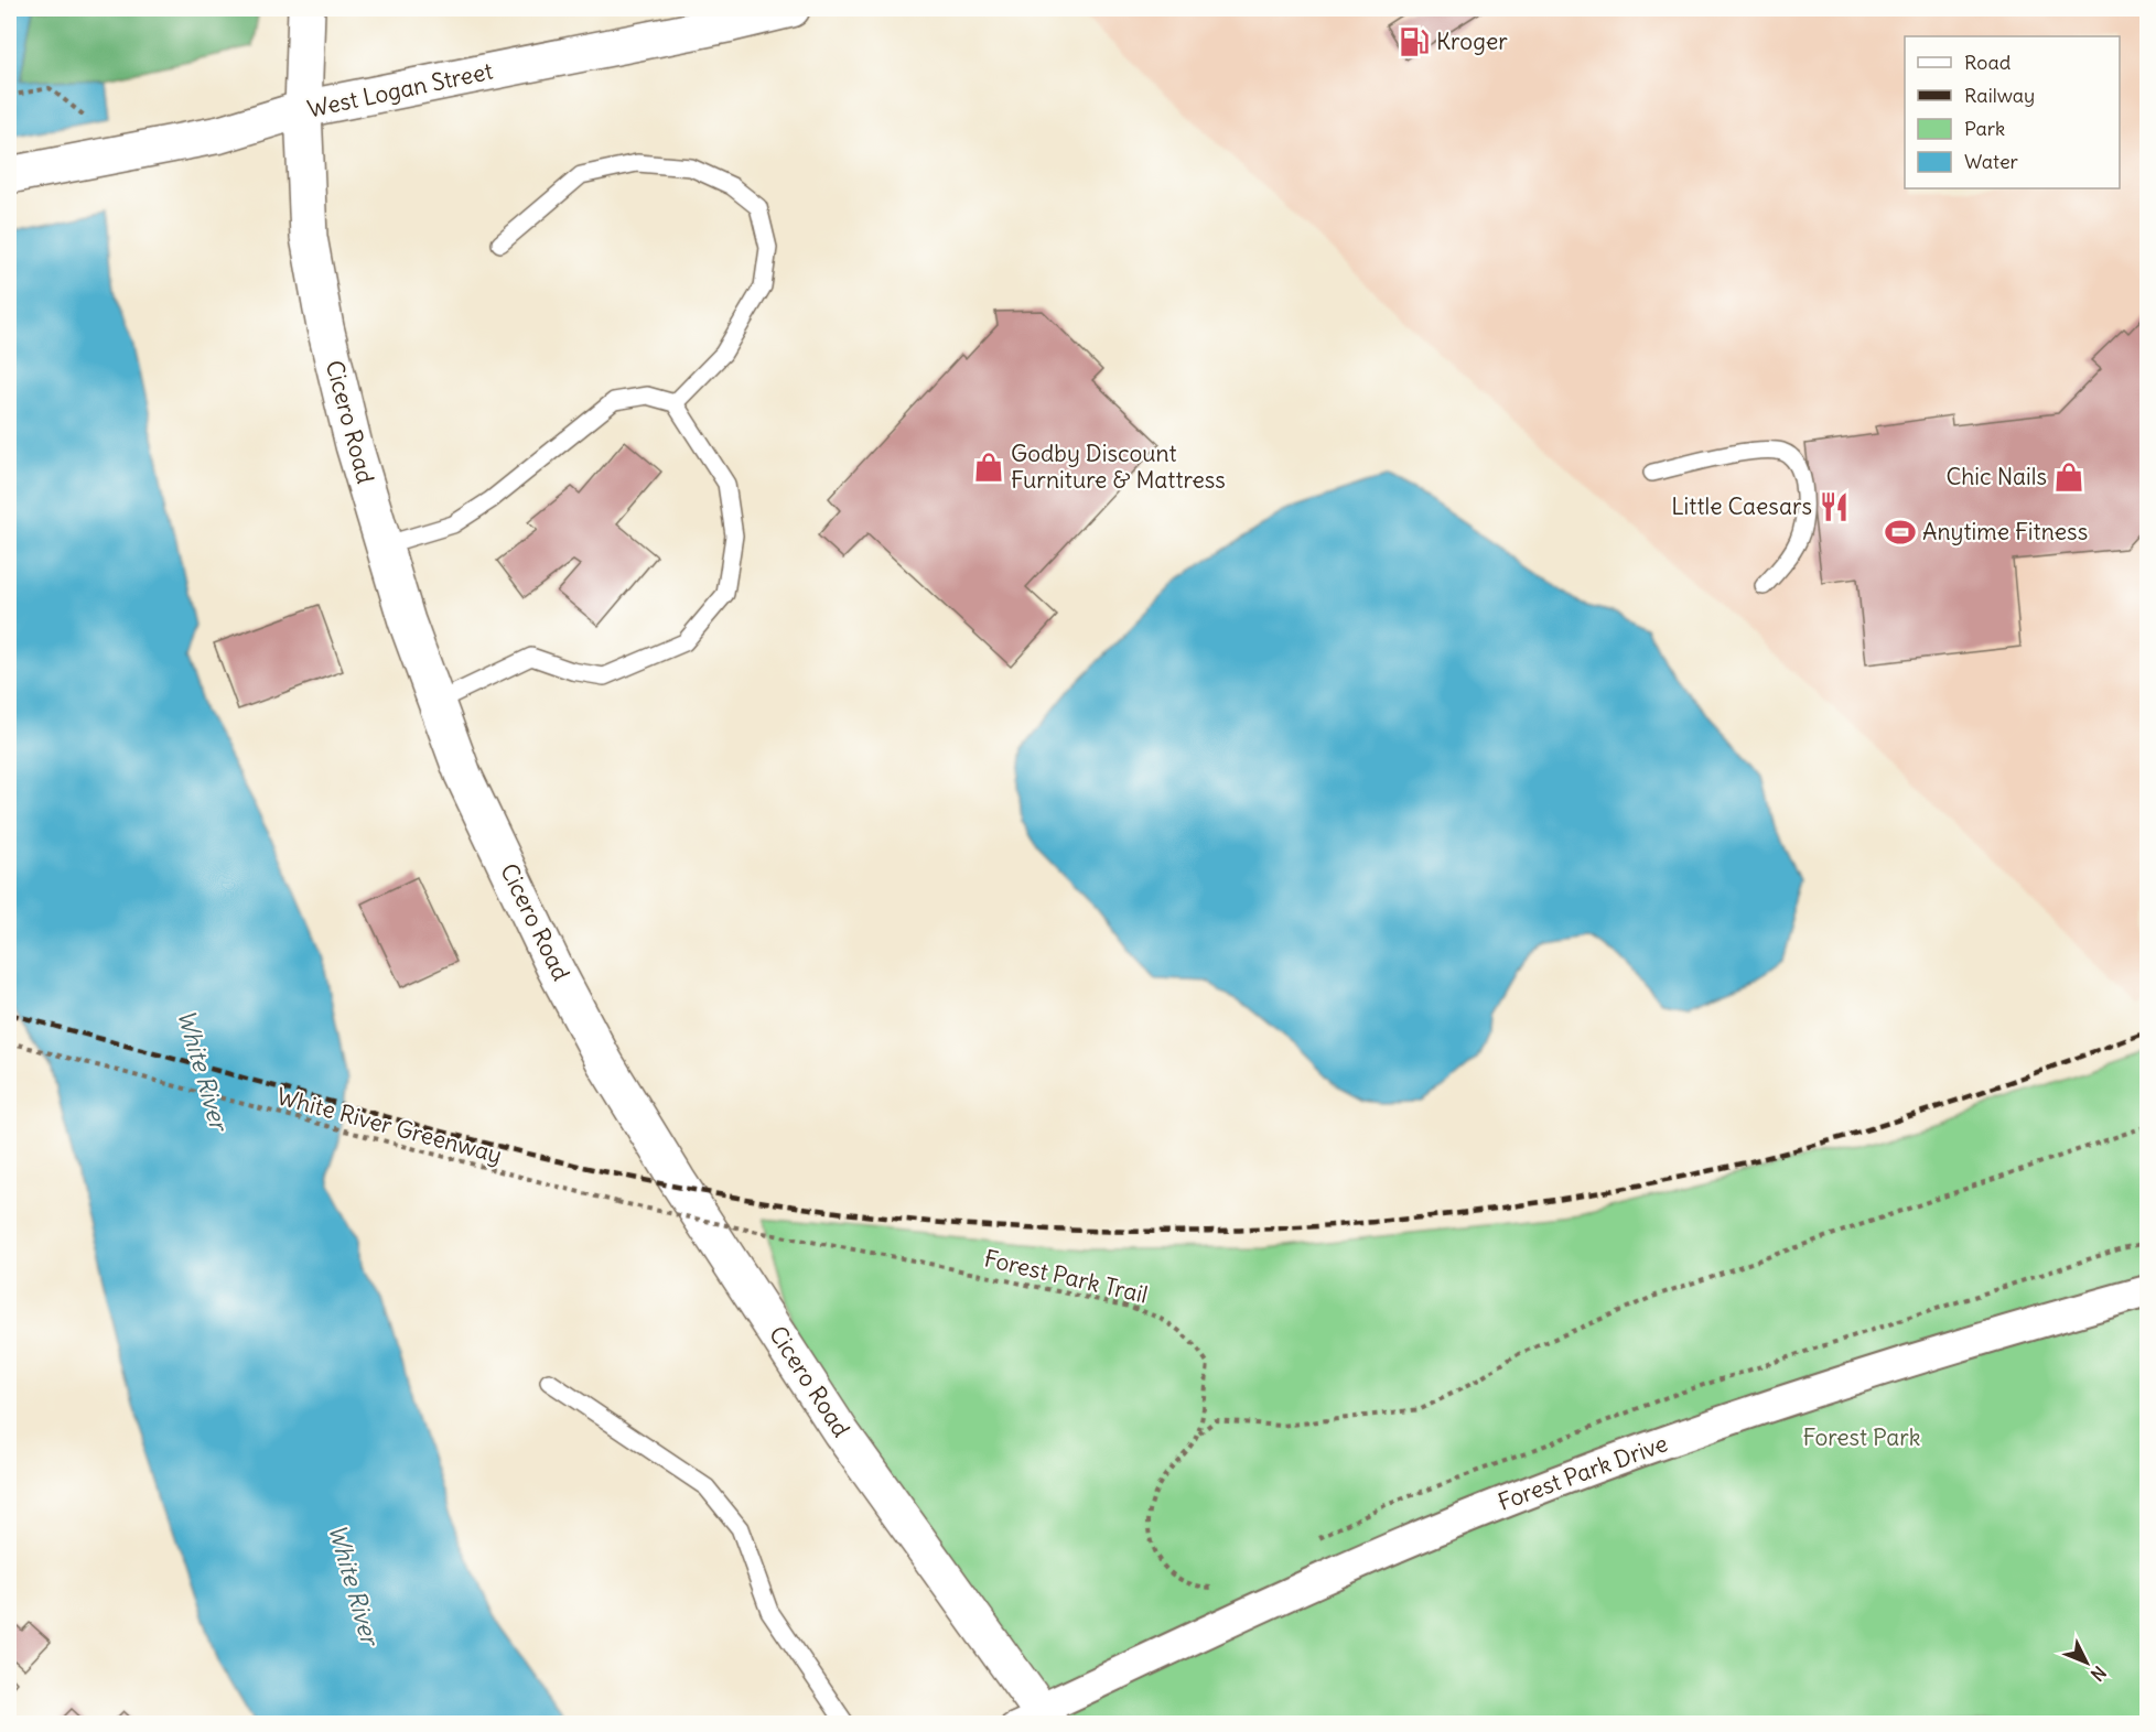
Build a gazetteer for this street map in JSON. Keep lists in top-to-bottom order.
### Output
{
  "streets": {
    "main road": ["West Logan Street", "Cicero Road"],
    "street": ["Forest Park Drive"],
    "path": ["White River Greenway", "Forest Park Trail"]
  },
  "crossings": [
    ["West Logan Street", "Cicero Road"],
    ["Cicero Road", "Forest Park Drive"],
    ["White River Greenway", "Forest Park Trail"]
  ],
  "water": ["White River"],
  "parks": ["Forest Park"],
  "places": {
    "fuel station": ["Kroger"],
    "shop": ["Godby Discount Furniture & Mattress", "Chic Nails"],
    "restaurant": ["Little Caesars"],
    "sports": ["Anytime Fitness"]
  },
  "legend": [
    "Road",
    "Railway",
    "Park",
    "Water"
  ],
  "north": "bottom right"
}
